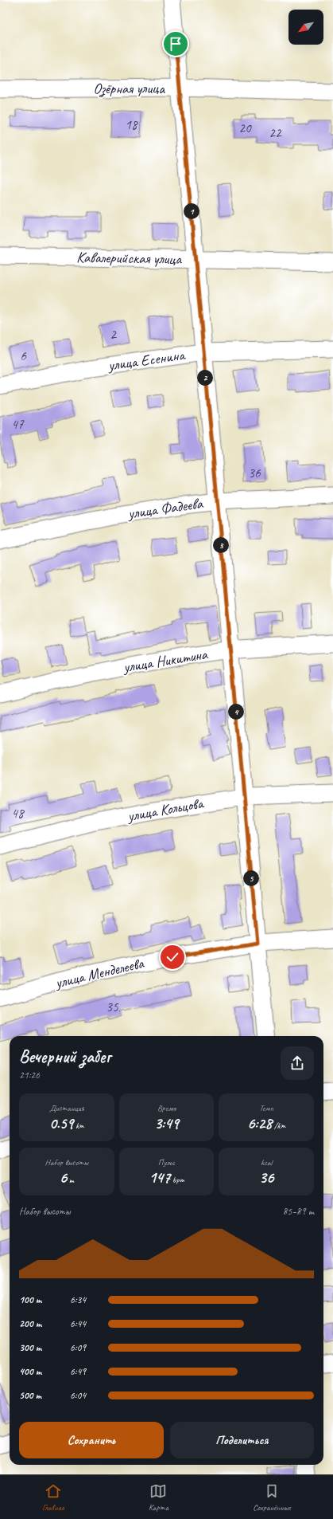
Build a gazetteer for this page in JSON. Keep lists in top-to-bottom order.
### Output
{
  "streets": {
    "street": [
      "Озёрная улица",
      "Кавалерийская улица",
      "улица Есенина",
      "улица Фадеева",
      "улица Никитина",
      "улица Кольцова",
      "улица Менделеева"
    ]
  },
  "house_numbers": [
    "18",
    "20",
    "22",
    "2",
    "6",
    "47",
    "36",
    "48",
    "35"
  ],
  "north": "bottom left",
  "page": {
    "pins": [
      "1",
      "2",
      "3",
      "4",
      "5"
    ],
    "heading": ["Вечерний забег", "21:26"],
    "stats": [
      ["Дистанция", "0.59 km"],
      ["Время", "3:49"],
      ["Темп", "6:28 /km"],
      ["Набор высоты", "6 m"],
      ["Пульс", "147 bpm"],
      ["kcal", "36"]
    ],
    "chart": ["Набор высоты", "85–89 m"],
    "list": [
      {
        "name": "100 m",
        "note": "6:34"
      },
      {
        "name": "200 m",
        "note": "6:44"
      },
      {
        "name": "300 m",
        "note": "6:09"
      },
      {
        "name": "400 m",
        "note": "6:49"
      },
      {
        "name": "500 m",
        "note": "6:04"
      }
    ],
    "buttons": ["Сохранить", "Поделиться"],
    "tabs": ["Главная", "Карта", "Сохранённые"]
  }
}
